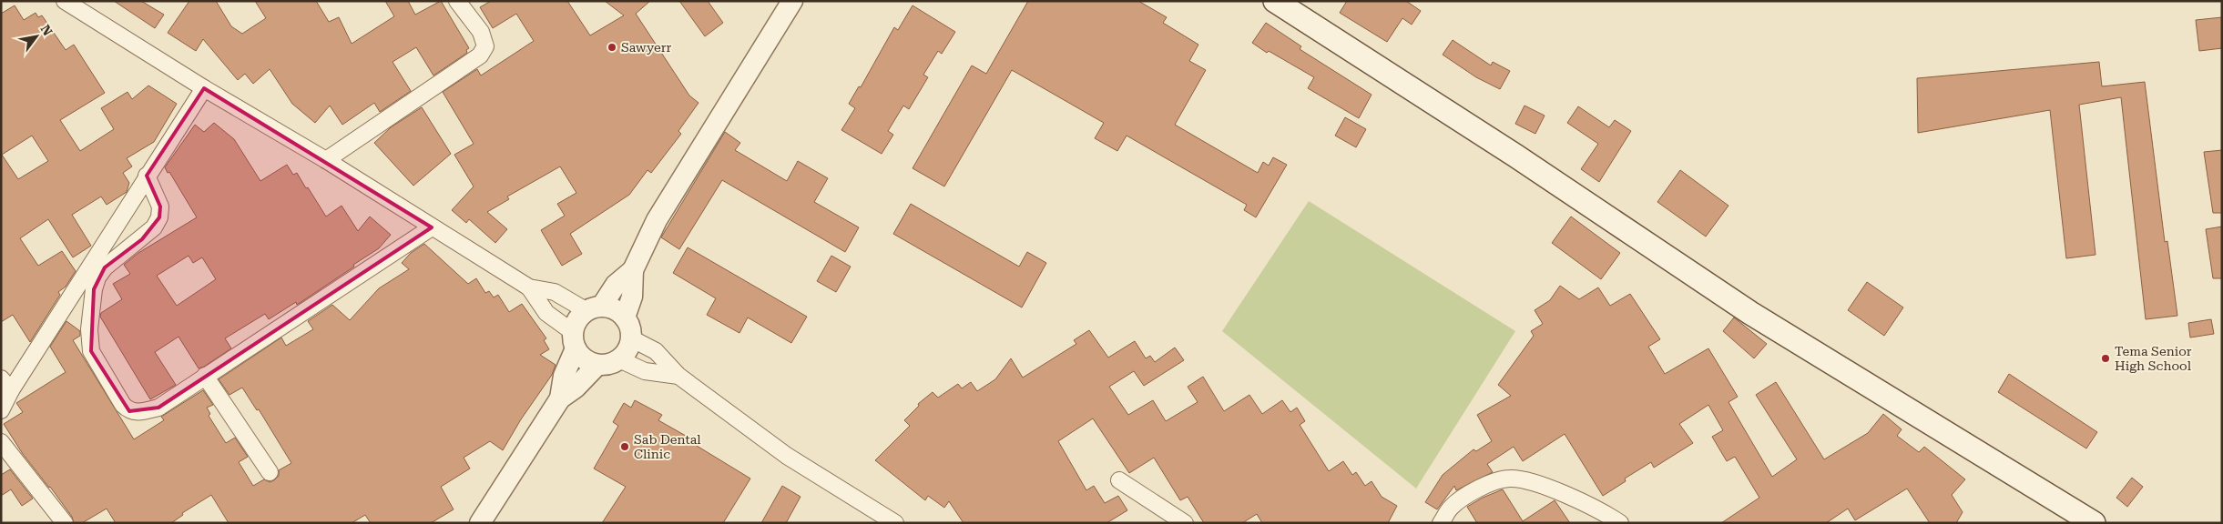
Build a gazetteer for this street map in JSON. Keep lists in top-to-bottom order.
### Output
{
  "places": ["Sawyerr", "Tema Senior High School", "Sab Dental Clinic"],
  "north": "top right"
}
